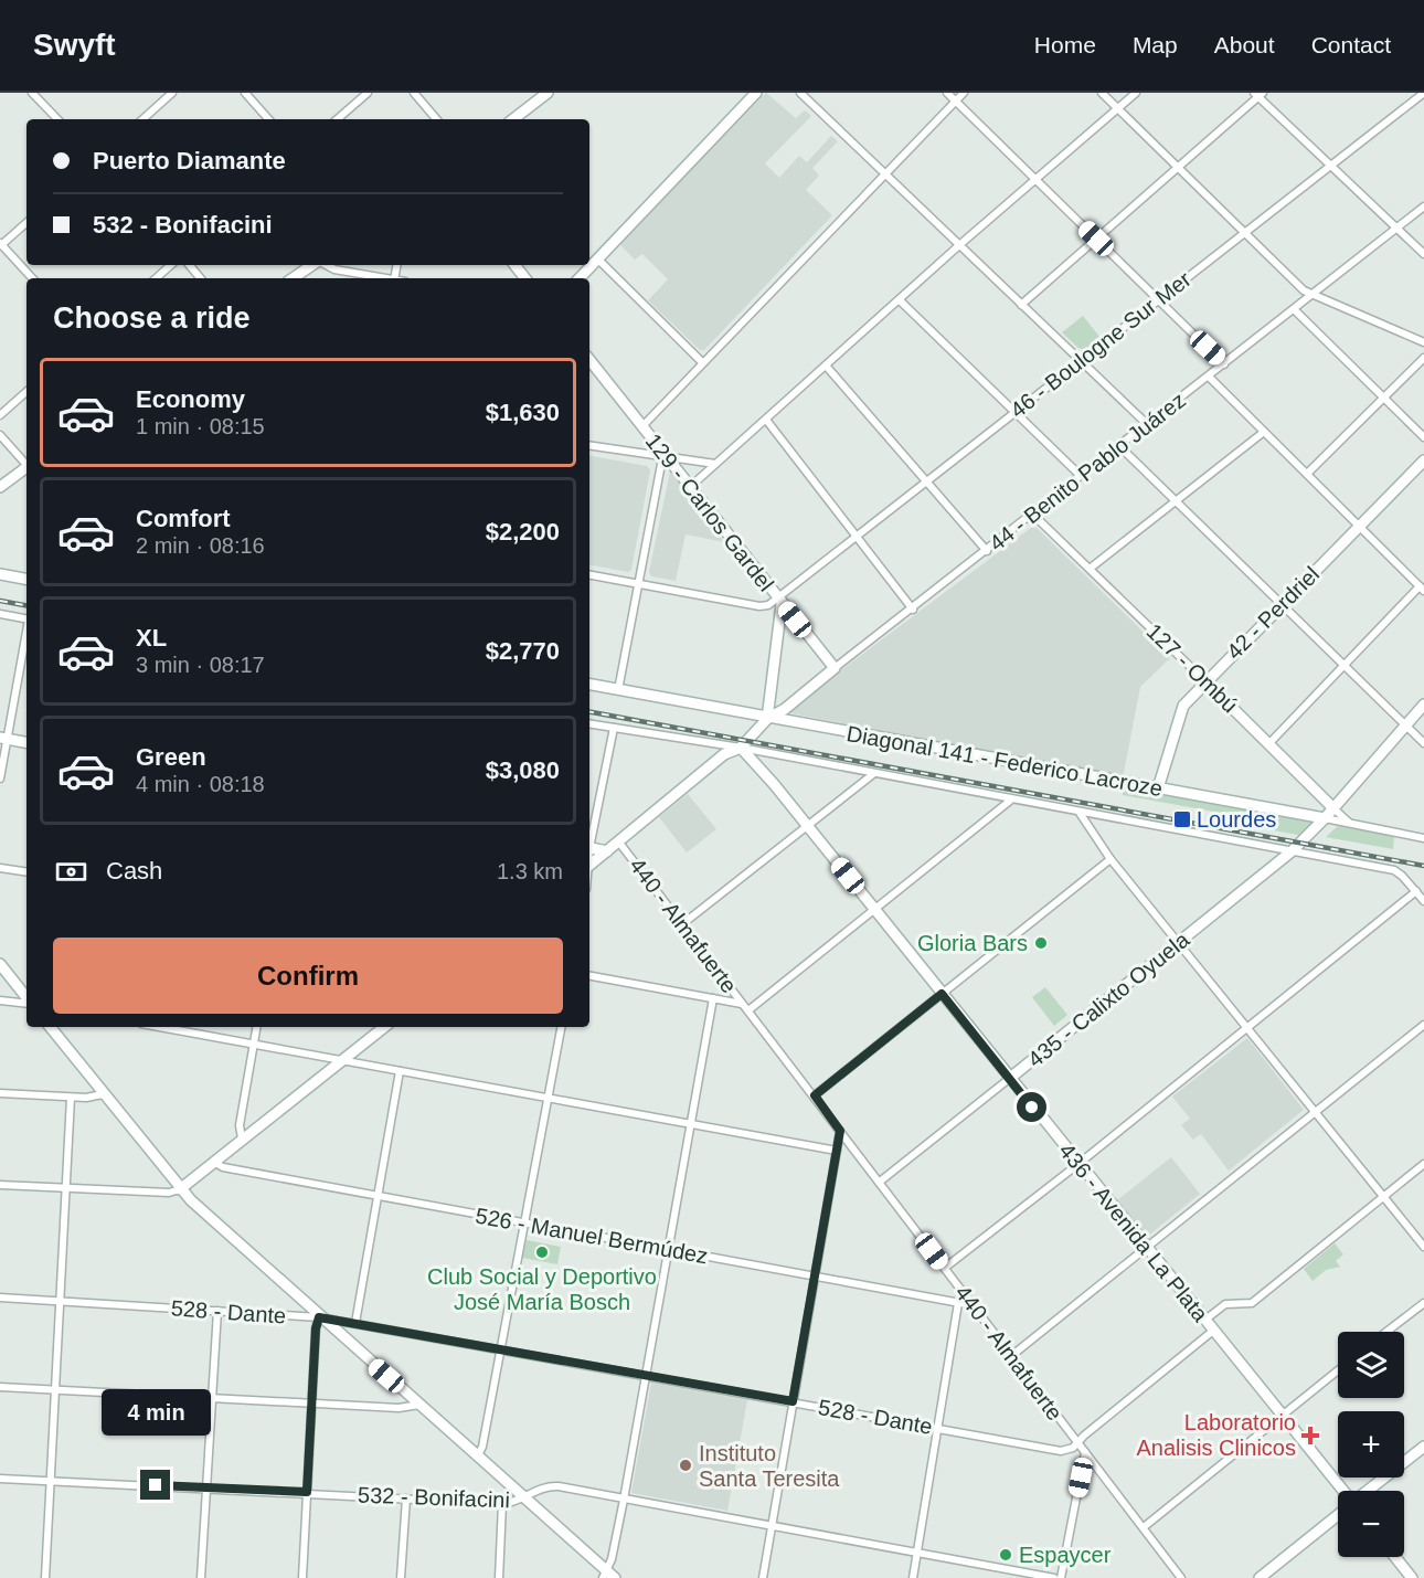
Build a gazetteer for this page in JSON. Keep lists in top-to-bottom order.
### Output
{
  "streets": {
    "street": [
      "46 - Boulogne Sur Mer",
      "44 - Benito Pablo Juárez",
      "129 - Carlos Gardel",
      "42 - Perdriel",
      "127 - Ombú",
      "Diagonal 141 - Federico Lacroze",
      "440 - Almafuerte",
      "435 - Calixto Oyuela",
      "436 - Avenida La Plata",
      "526 - Manuel Bermúdez",
      "528 - Dante",
      "532 - Bonifacini"
    ]
  },
  "crossings": [
    ["46 - Boulogne Sur Mer", "129 - Carlos Gardel"],
    ["44 - Benito Pablo Juárez", "129 - Carlos Gardel"],
    ["44 - Benito Pablo Juárez", "127 - Ombú"],
    ["44 - Benito Pablo Juárez", "Diagonal 141 - Federico Lacroze"],
    ["44 - Benito Pablo Juárez", "436 - Avenida La Plata"],
    ["42 - Perdriel", "127 - Ombú"],
    ["42 - Perdriel", "Diagonal 141 - Federico Lacroze"],
    ["127 - Ombú", "Diagonal 141 - Federico Lacroze"],
    ["127 - Ombú", "435 - Calixto Oyuela"],
    ["Diagonal 141 - Federico Lacroze", "435 - Calixto Oyuela"],
    ["440 - Almafuerte", "435 - Calixto Oyuela"],
    ["440 - Almafuerte", "526 - Manuel Bermúdez"],
    ["440 - Almafuerte", "528 - Dante"],
    ["435 - Calixto Oyuela", "436 - Avenida La Plata"]
  ],
  "places": {
    "transit": ["Lourdes"],
    "other": [
      "Gloria Bars",
      "Club Social y Deportivo José María Bosch",
      "Instituto Santa Teresita",
      "Espaycer"
    ],
    "health": ["Laboratorio Analisis Clinicos"]
  },
  "page": {
    "header": "Swyft",
    "nav": [
      "Home",
      "Map",
      "About",
      "Contact"
    ],
    "banner": ["Puerto Diamante", "532 - Bonifacini"],
    "heading": "Choose a ride",
    "list": [
      {
        "name": "Economy",
        "note": "1 min · 08:15",
        "value": "$1,630"
      },
      {
        "name": "Comfort",
        "note": "2 min · 08:16",
        "value": "$2,200"
      },
      {
        "name": "XL",
        "note": "3 min · 08:17",
        "value": "$2,770"
      },
      {
        "name": "Green",
        "note": "4 min · 08:18",
        "value": "$3,080"
      }
    ],
    "pay": ["Cash", "1.3 km"],
    "buttons": "Confirm",
    "map_buttons": ["+", "−"],
    "bubble": "4 min"
  }
}
